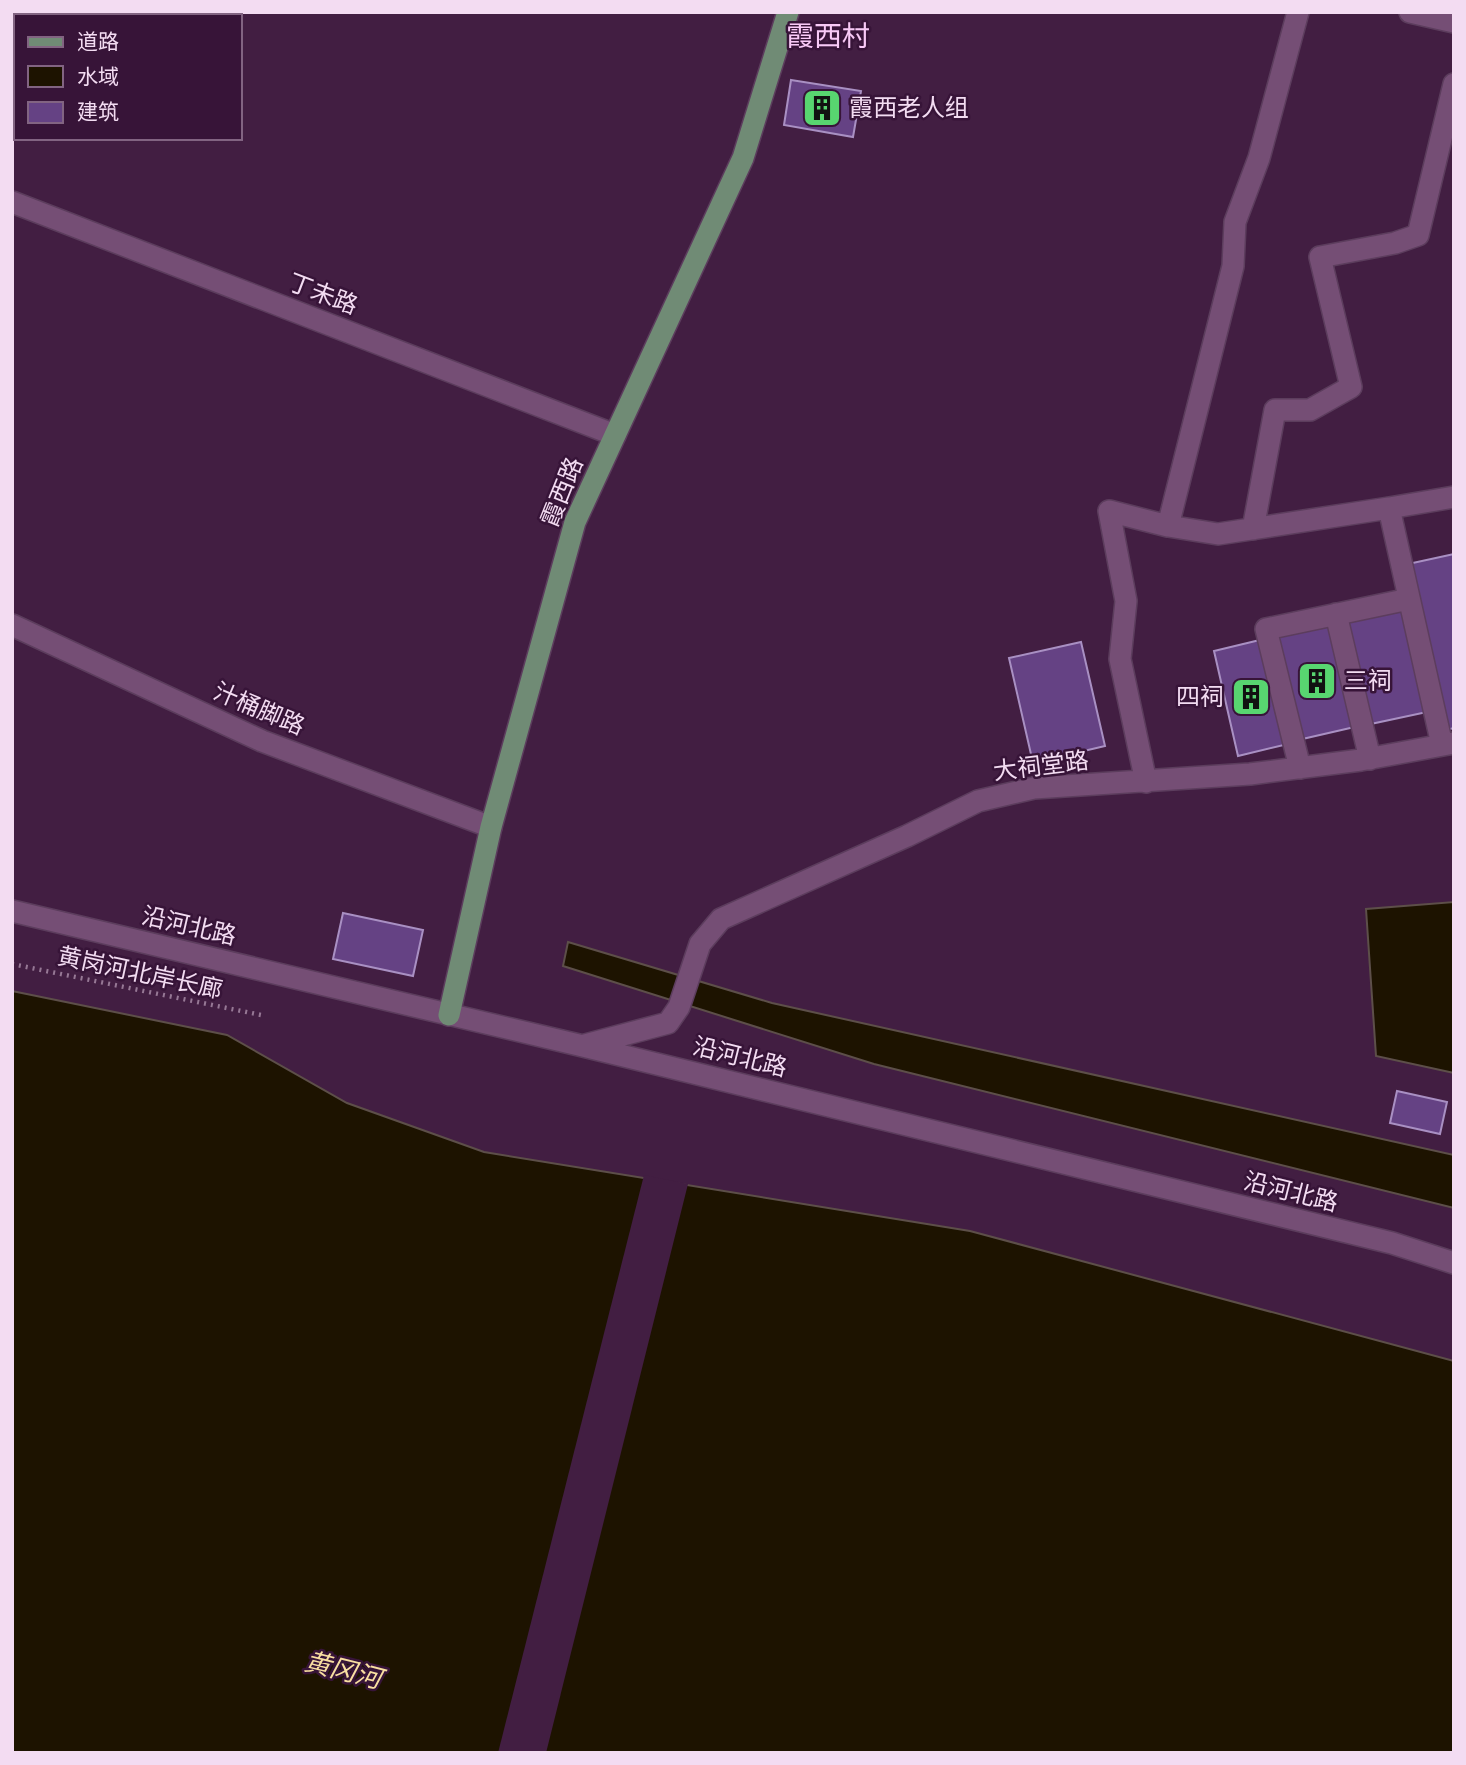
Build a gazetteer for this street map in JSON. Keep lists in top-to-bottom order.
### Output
{
  "streets": {
    "main road": ["霞西路"],
    "street": [
      "丁未路",
      "汁桶脚路",
      "大祠堂路",
      "沿河北路"
    ],
    "path": ["黄岗河北岸长廊"]
  },
  "crossings": [
    ["丁未路", "霞西路"],
    ["霞西路", "汁桶脚路"],
    ["霞西路", "沿河北路"],
    ["大祠堂路", "沿河北路"]
  ],
  "districts": ["霞西村"],
  "water": ["黄冈河"],
  "places": {
    "building": ["霞西老人组", "三祠", "四祠"]
  },
  "legend": ["道路", "水域", "建筑"]
}
